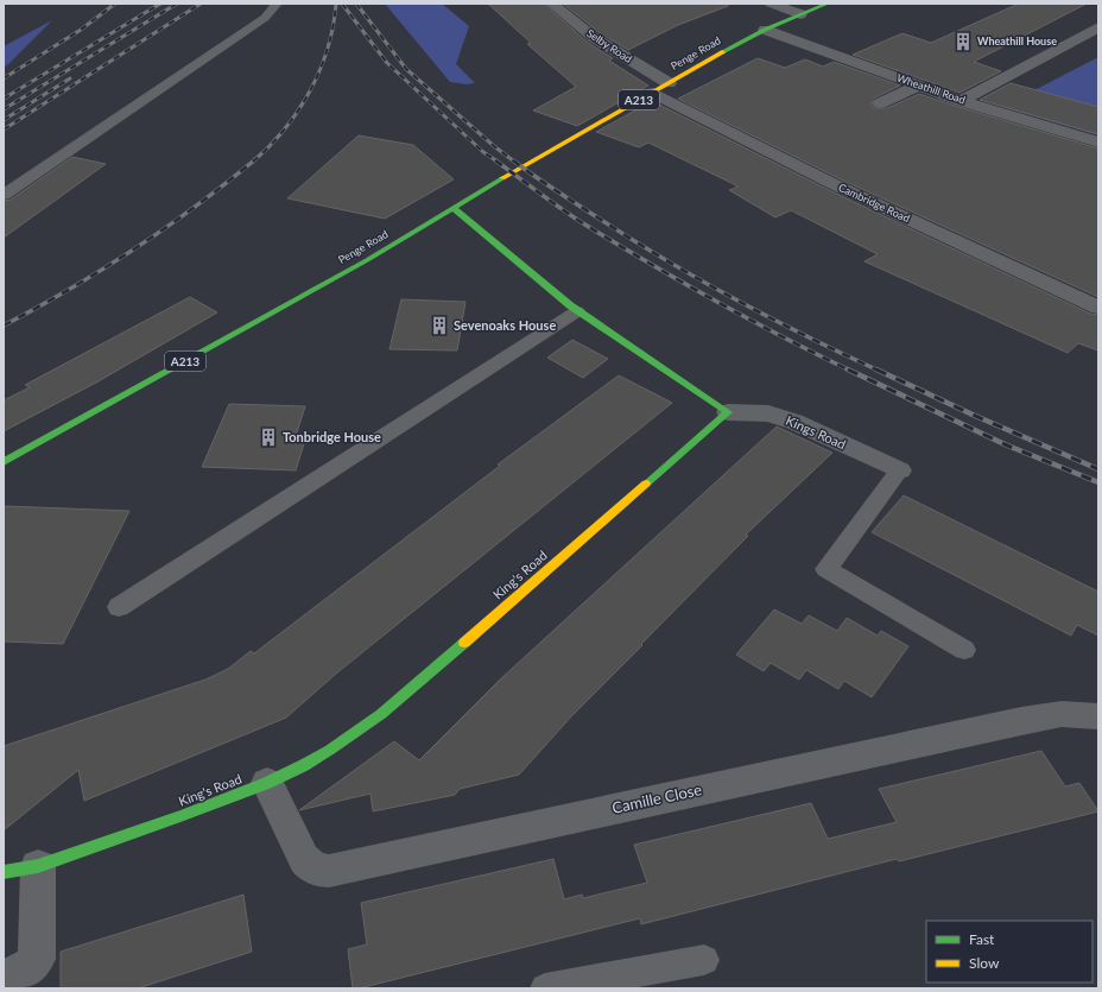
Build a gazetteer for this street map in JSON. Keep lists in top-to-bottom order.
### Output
{
  "streets": {
    "main road": ["Penge Road", "A213", "King's Road"],
    "street": [
      "Selby Road",
      "Wheathill Road",
      "Cambridge Road",
      "Kings Road",
      "Camille Close"
    ]
  },
  "crossings": [
    ["Selby Road", "Penge Road"],
    ["Penge Road", "Wheathill Road"],
    ["Penge Road", "A213"],
    ["Penge Road", "Cambridge Road"],
    ["Wheathill Road", "A213"],
    ["Kings Road", "King's Road"],
    ["King's Road", "Camille Close"]
  ],
  "places": {
    "building": ["Wheathill House", "Sevenoaks House", "Tonbridge House"]
  },
  "legend": ["Fast", "Slow"]
}
